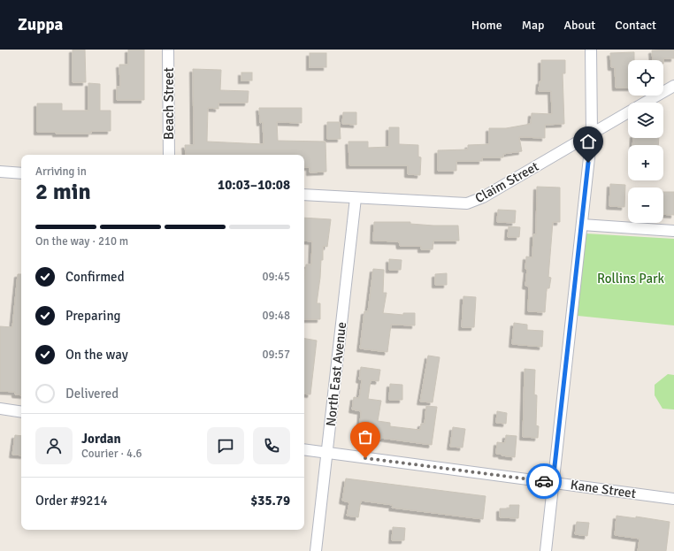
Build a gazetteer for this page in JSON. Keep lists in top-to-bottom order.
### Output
{
  "streets": {
    "street": [
      "Beach Street",
      "Claim Street",
      "North East Avenue",
      "Kane Street"
    ]
  },
  "crossings": [
    ["Claim Street", "North East Avenue"],
    ["North East Avenue", "Kane Street"]
  ],
  "parks": ["Rollins Park"],
  "page": {
    "header": "Zuppa",
    "nav": [
      "Home",
      "Map",
      "About",
      "Contact"
    ],
    "map_buttons": ["+", "−"],
    "heading": ["2 min", "Arriving in", "10:03–10:08"],
    "panel": [
      "Jordan",
      "Courier · 4.6",
      "Order #9214",
      "$35.79"
    ],
    "bar": "On the way · 210 m",
    "list": [
      ["Confirmed", "09:45"],
      ["Preparing", "09:48"],
      ["On the way", "09:57"],
      "Delivered"
    ]
  }
}
